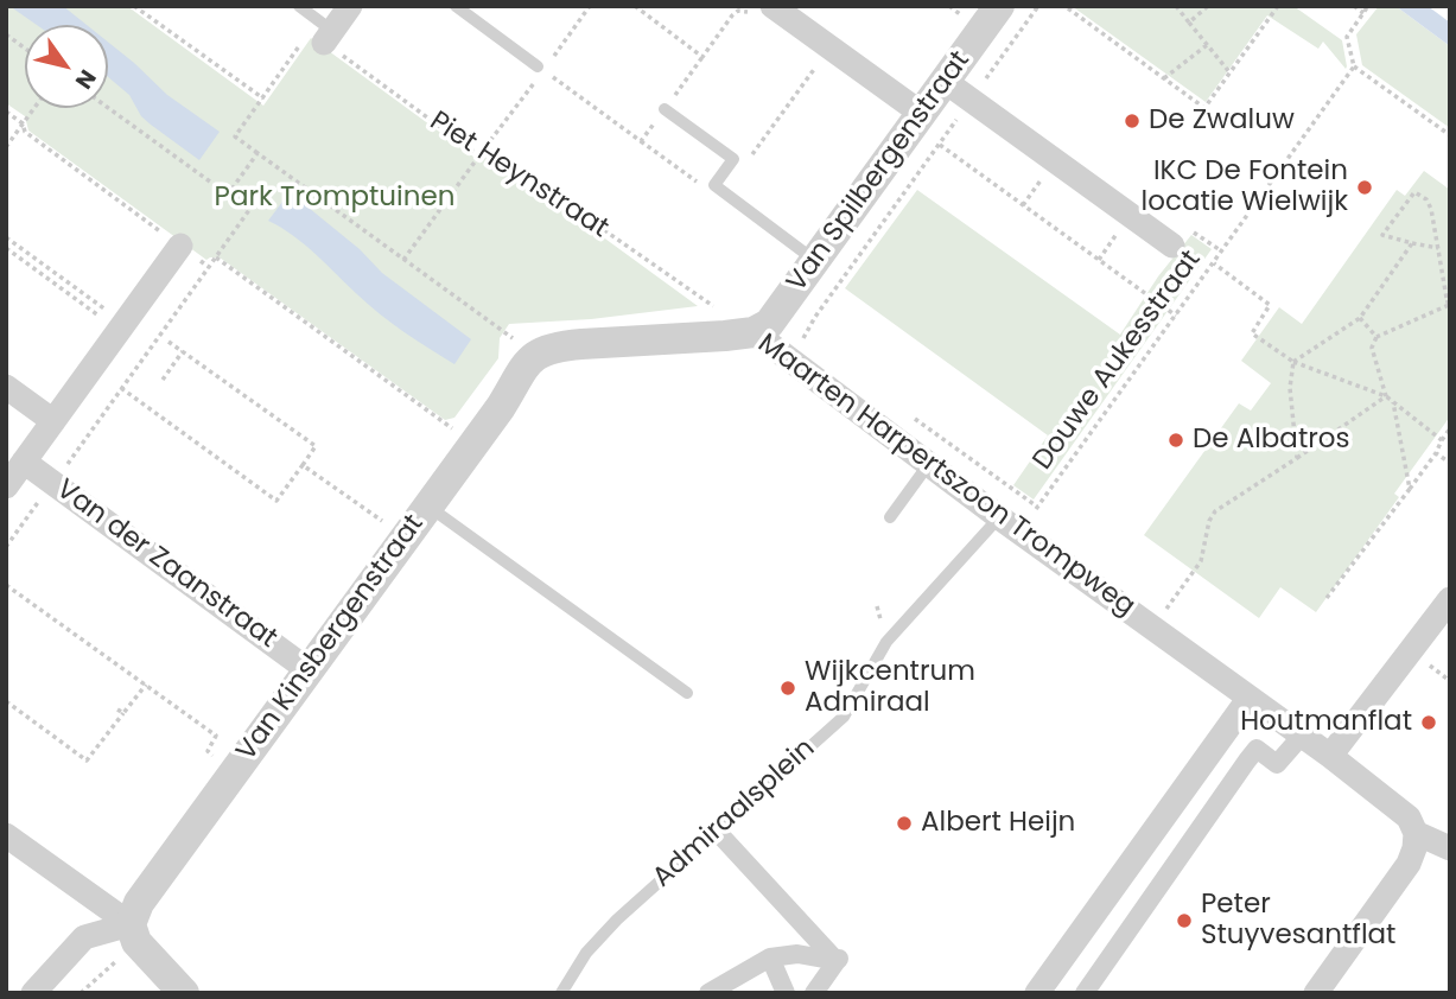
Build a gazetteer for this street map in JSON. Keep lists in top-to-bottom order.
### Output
{
  "streets": {
    "street": [
      "Van Spilbergenstraat",
      "Maarten Harpertszoon Trompweg",
      "Van der Zaanstraat",
      "Van Kinsbergenstraat",
      "Admiraalsplein"
    ],
    "path": ["Piet Heynstraat", "Douwe Aukesstraat"]
  },
  "crossings": [
    ["Van Spilbergenstraat", "Maarten Harpertszoon Trompweg"],
    ["Douwe Aukesstraat", "Maarten Harpertszoon Trompweg"],
    ["Douwe Aukesstraat", "Admiraalsplein"],
    ["Maarten Harpertszoon Trompweg", "Van Kinsbergenstraat"],
    ["Maarten Harpertszoon Trompweg", "Admiraalsplein"],
    ["Van der Zaanstraat", "Van Kinsbergenstraat"]
  ],
  "parks": ["Park Tromptuinen"],
  "places": [
    "De Zwaluw",
    "IKC De Fontein locatie Wielwijk",
    "De Albatros",
    "Wijkcentrum Admiraal",
    "Houtmanflat",
    "Albert Heijn",
    "Peter Stuyvesantflat"
  ],
  "north": "bottom right"
}
